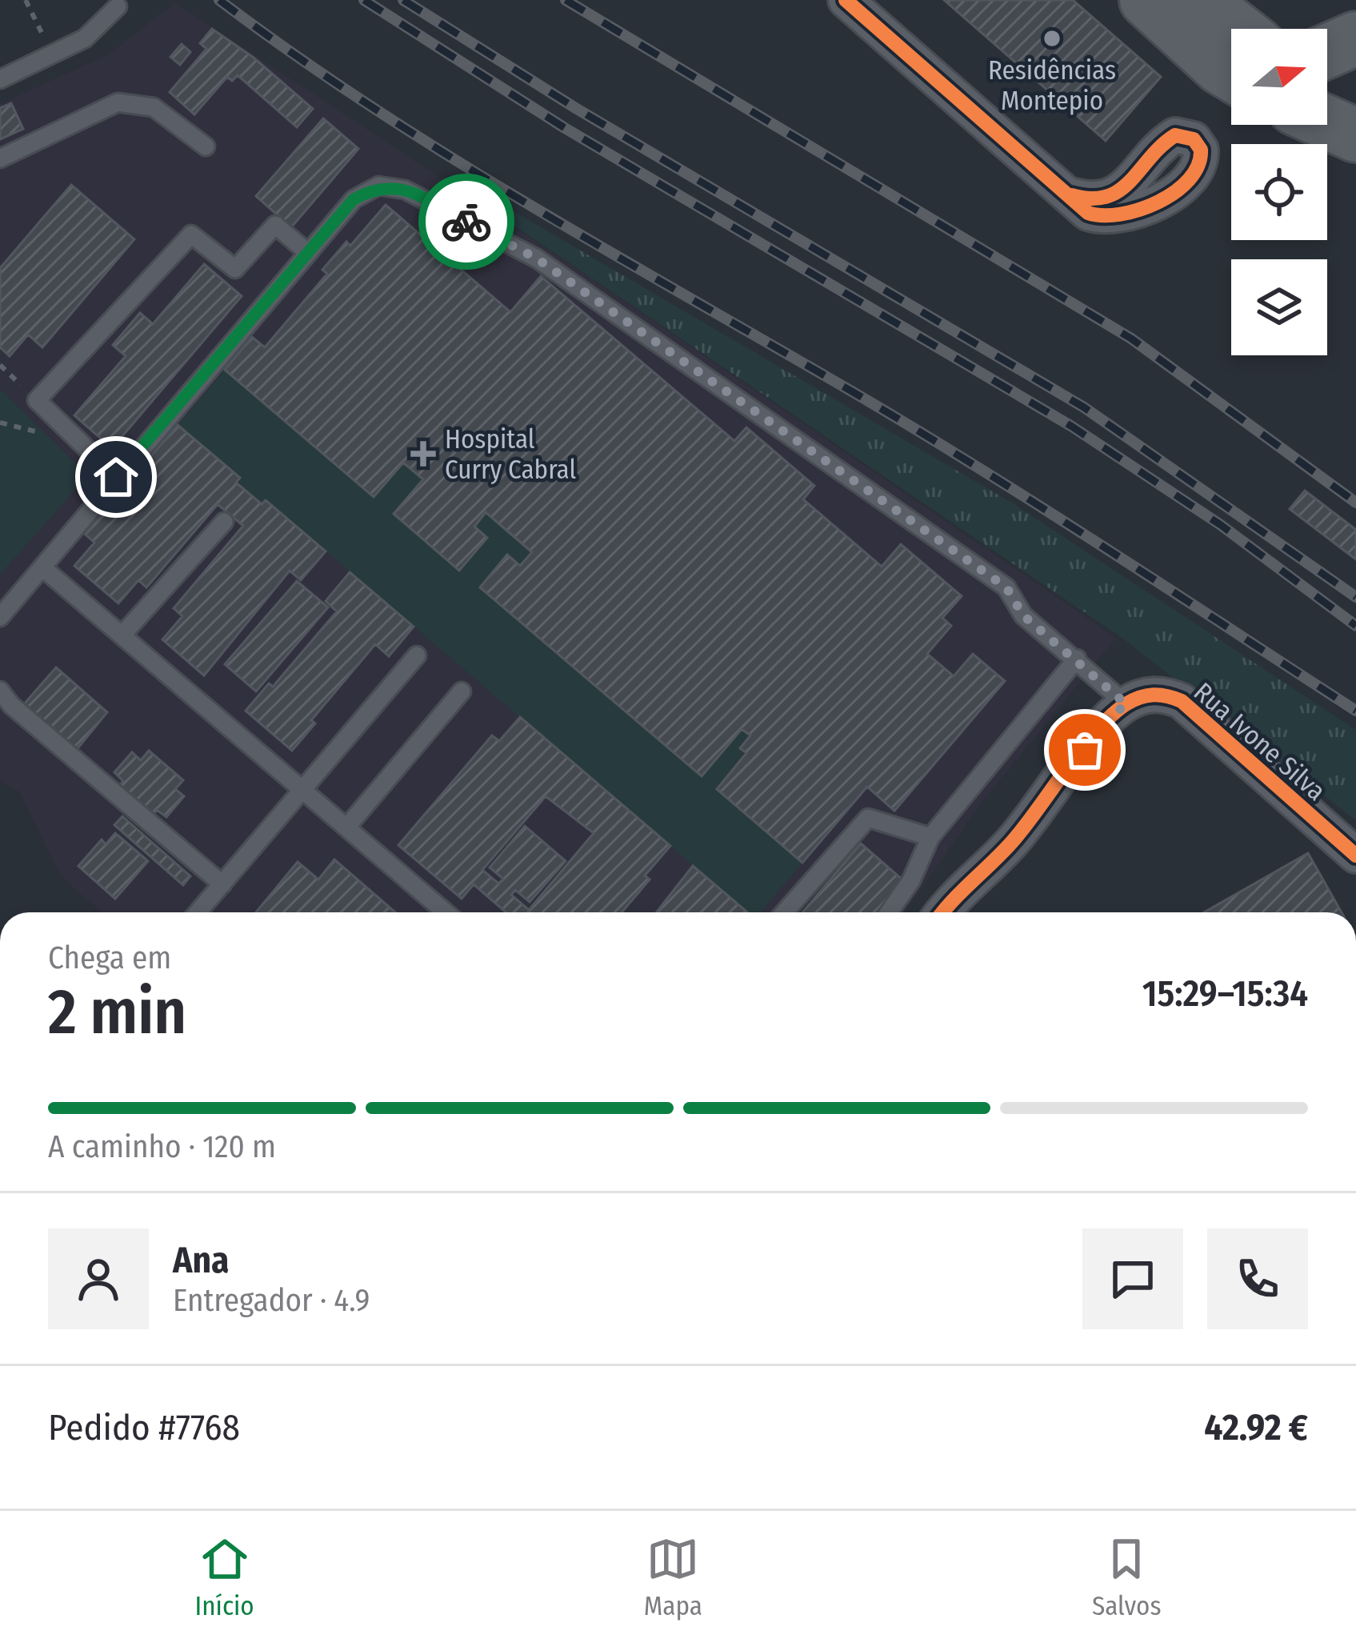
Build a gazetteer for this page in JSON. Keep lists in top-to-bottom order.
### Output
{
  "streets": {
    "street": ["Rua Ivone Silva"]
  },
  "places": {
    "other": ["Residências Montepio"],
    "health": ["Hospital Curry Cabral"]
  },
  "north": "right",
  "page": {
    "heading": ["2 min", "Chega em", "15:29–15:34"],
    "panel": [
      "Ana",
      "Entregador · 4.9",
      "Pedido #7768",
      "42.92 €"
    ],
    "bar": "A caminho · 120 m",
    "tabs": ["Início", "Mapa", "Salvos"]
  }
}
